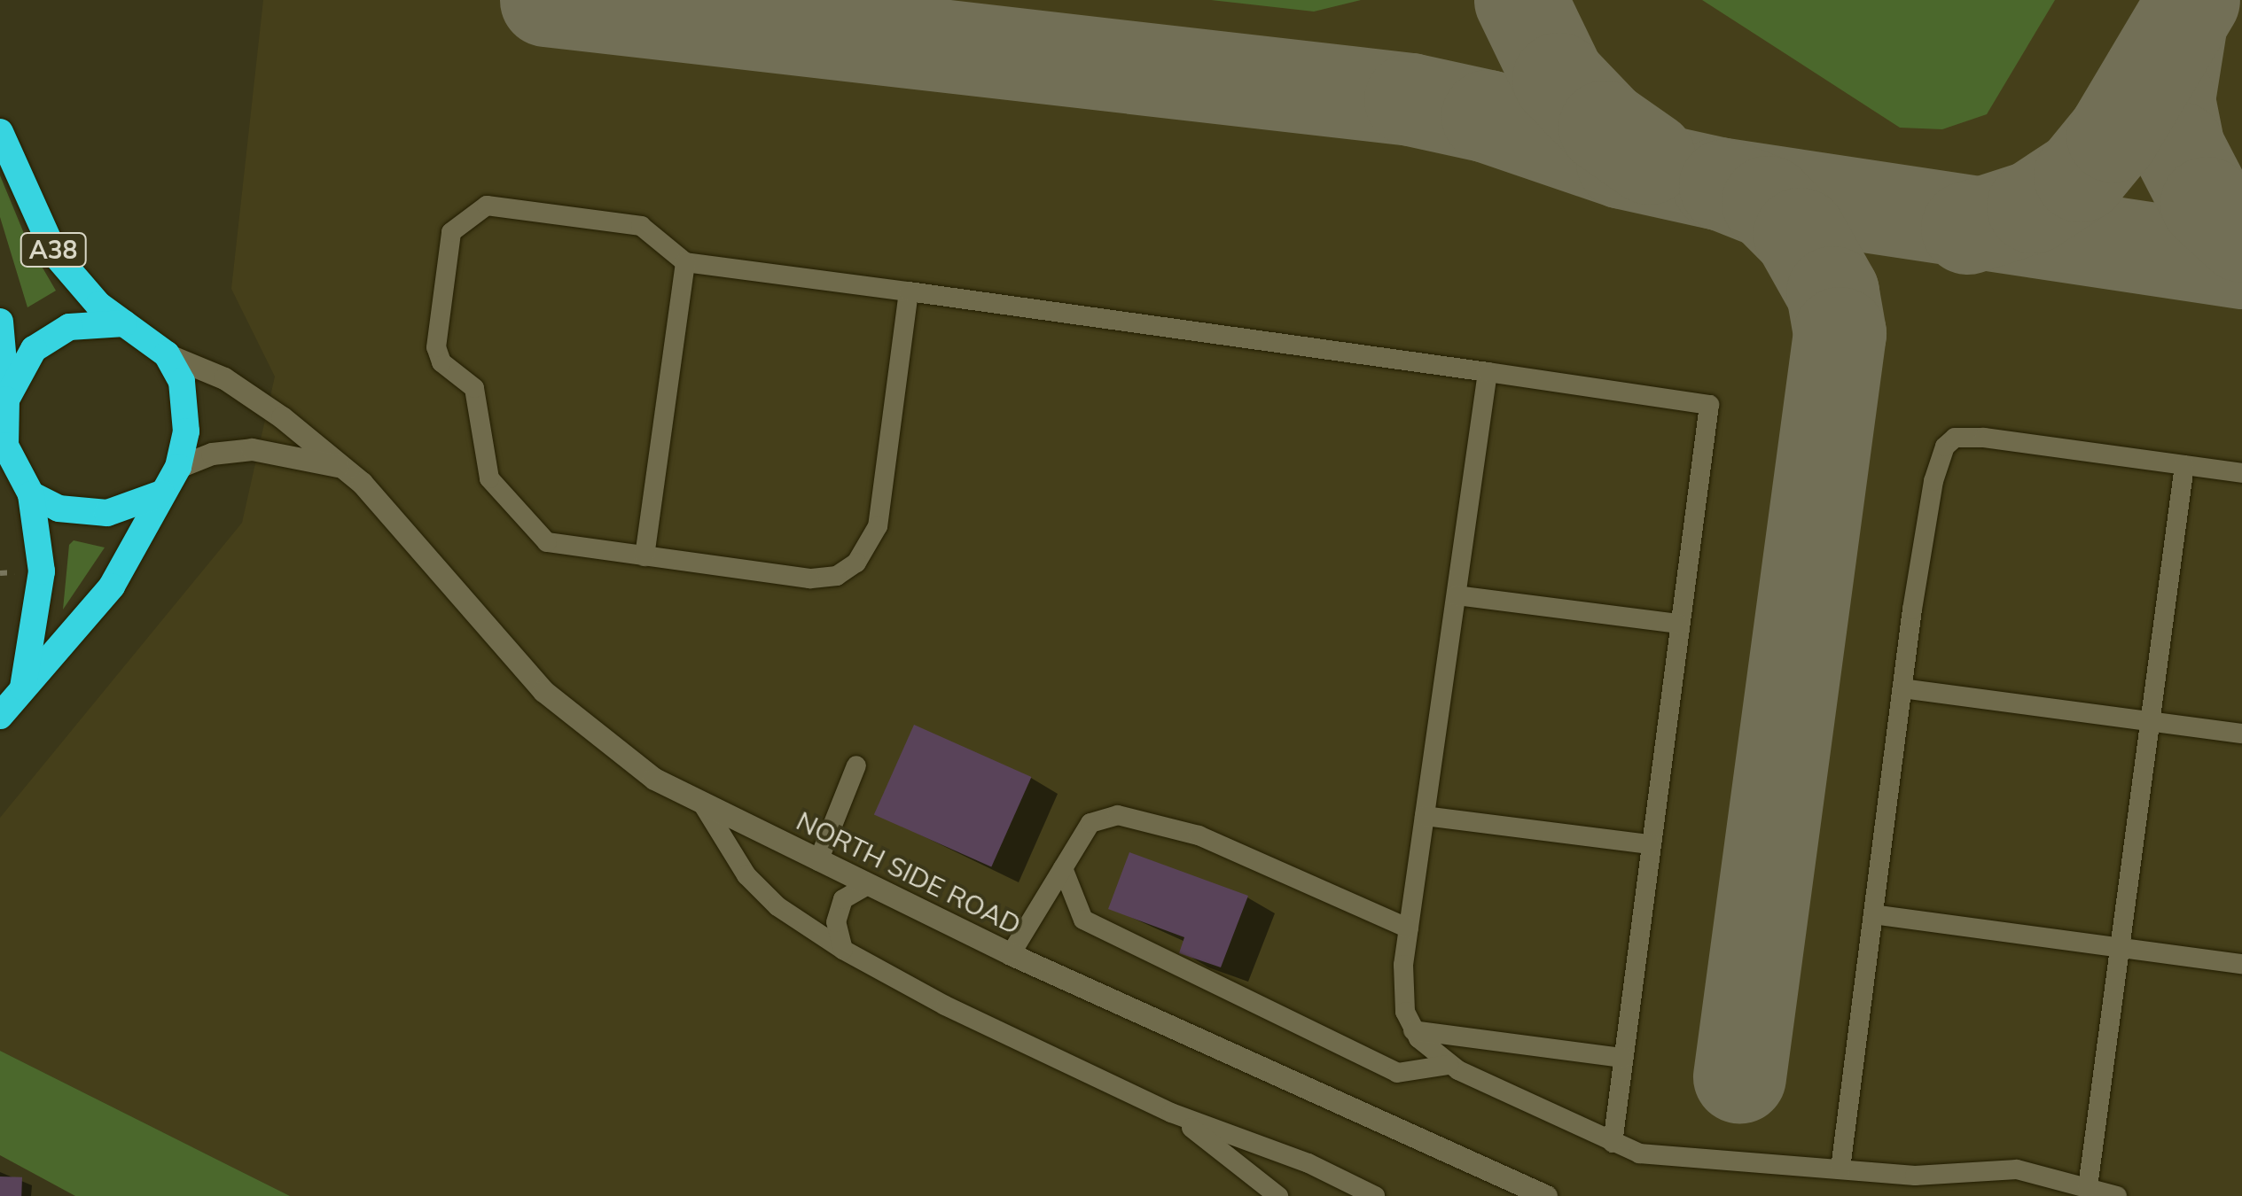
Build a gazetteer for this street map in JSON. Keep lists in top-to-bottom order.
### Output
{
  "streets": {
    "highway": ["A38"],
    "street": ["NORTH SIDE ROAD"]
  },
  "crossings": [
    ["A38", "NORTH SIDE ROAD"]
  ]
}
